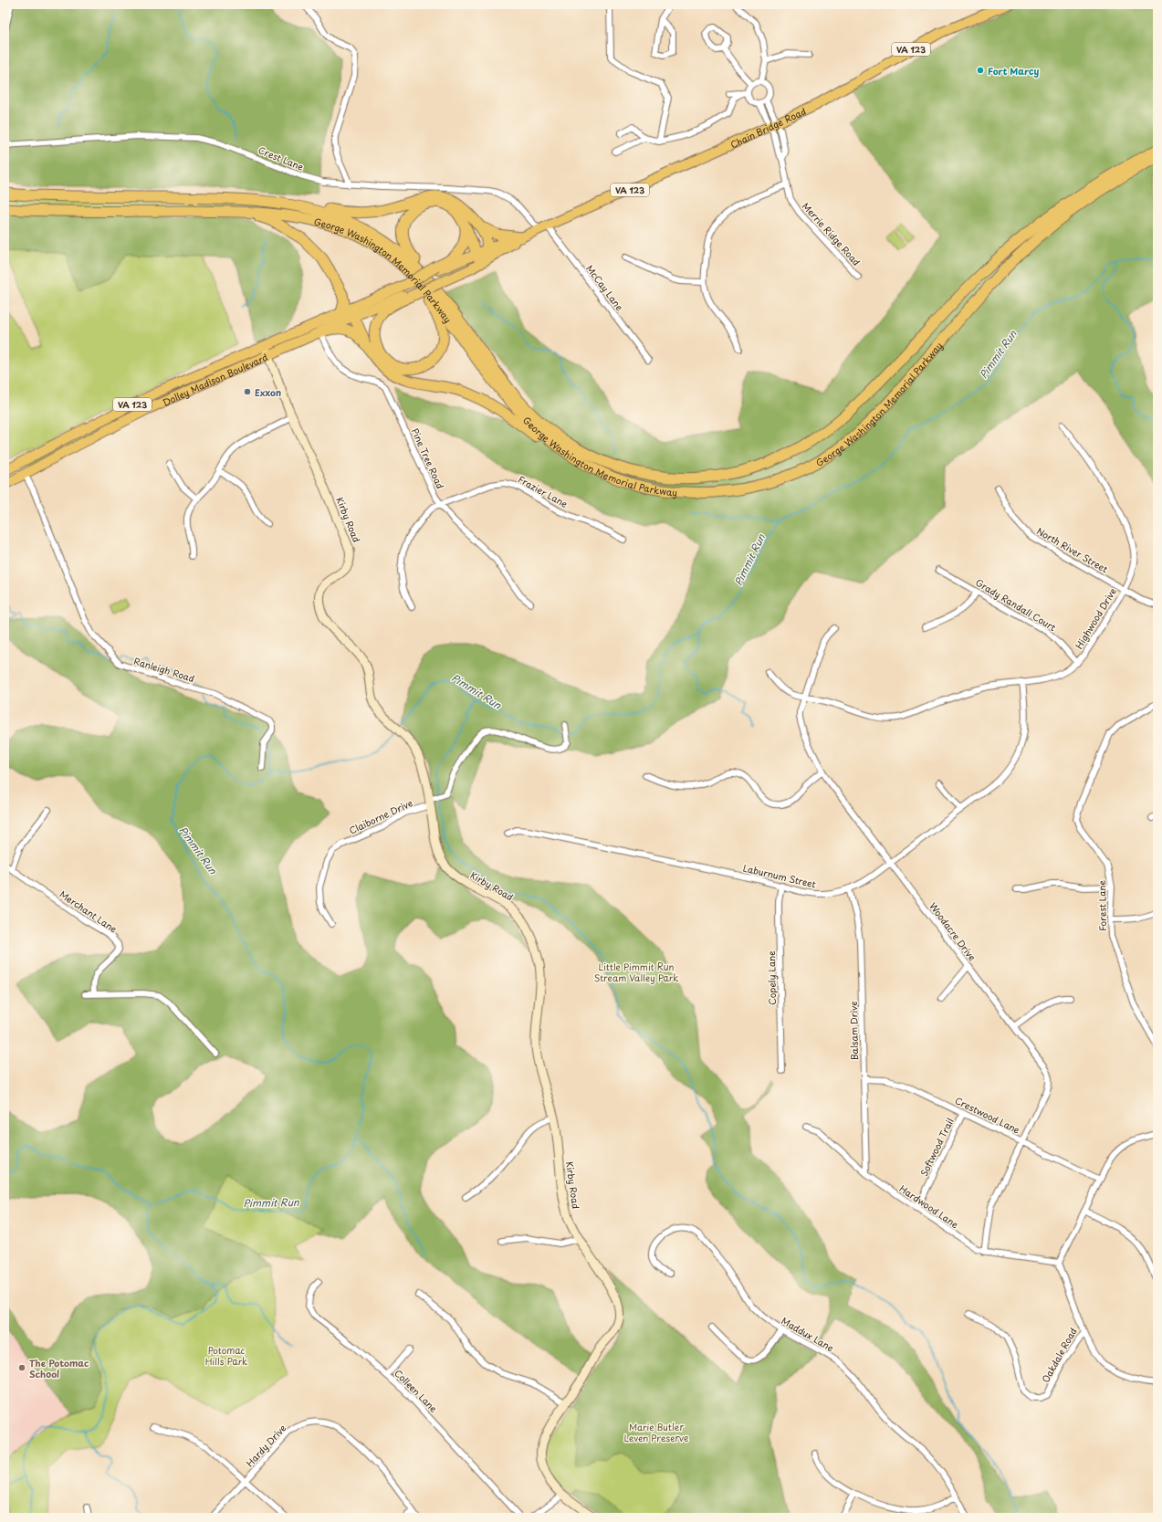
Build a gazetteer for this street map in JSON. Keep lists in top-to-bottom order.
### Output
{
  "streets": {
    "highway": ["George Washington Memorial Parkway"],
    "main road": [
      "VA 123",
      "Chain Bridge Road",
      "Dolley Madison Boulevard",
      "Kirby Road"
    ],
    "street": [
      "Crest Lane",
      "Merrie Ridge Road",
      "McCay Lane",
      "Pine Tree Road",
      "Frazier Lane",
      "North River Street",
      "Grady Randall Court",
      "Highwood Drive",
      "Ranleigh Road",
      "Claiborne Drive",
      "Laburnum Street",
      "Forest Lane",
      "Merchant Lane",
      "Woodacre Drive",
      "Copely Lane",
      "Balsam Drive",
      "Crestwood Lane",
      "Softwood Trail",
      "Hardwood Lane",
      "Maddux Lane",
      "Oakdale Road",
      "Colleen Lane",
      "Hardy Drive"
    ]
  },
  "crossings": [
    ["Chain Bridge Road", "Crest Lane"],
    ["Chain Bridge Road", "Merrie Ridge Road"],
    ["Chain Bridge Road", "McCay Lane"],
    ["Crest Lane", "McCay Lane"],
    ["George Washington Memorial Parkway", "Dolley Madison Boulevard"],
    ["Dolley Madison Boulevard", "Pine Tree Road"],
    ["Dolley Madison Boulevard", "Kirby Road"],
    ["Dolley Madison Boulevard", "Ranleigh Road"],
    ["Pine Tree Road", "Frazier Lane"],
    ["Kirby Road", "Claiborne Drive"],
    ["North River Street", "Highwood Drive"],
    ["Grady Randall Court", "Highwood Drive"],
    ["Highwood Drive", "Laburnum Street"],
    ["Highwood Drive", "Woodacre Drive"],
    ["Laburnum Street", "Woodacre Drive"],
    ["Laburnum Street", "Copely Lane"],
    ["Laburnum Street", "Balsam Drive"],
    ["Woodacre Drive", "Crestwood Lane"],
    ["Woodacre Drive", "Hardwood Lane"],
    ["Balsam Drive", "Crestwood Lane"],
    ["Balsam Drive", "Hardwood Lane"],
    ["Crestwood Lane", "Softwood Trail"],
    ["Softwood Trail", "Hardwood Lane"],
    ["Hardwood Lane", "Oakdale Road"]
  ],
  "water": ["Pimmit Run"],
  "parks": ["Little Pimmit Run Stream Valley Park", "Potomac Hills Park", "Marie Butler Leven Preserve"],
  "places": ["Fort Marcy", "Exxon", "The Potomac School"]
}
